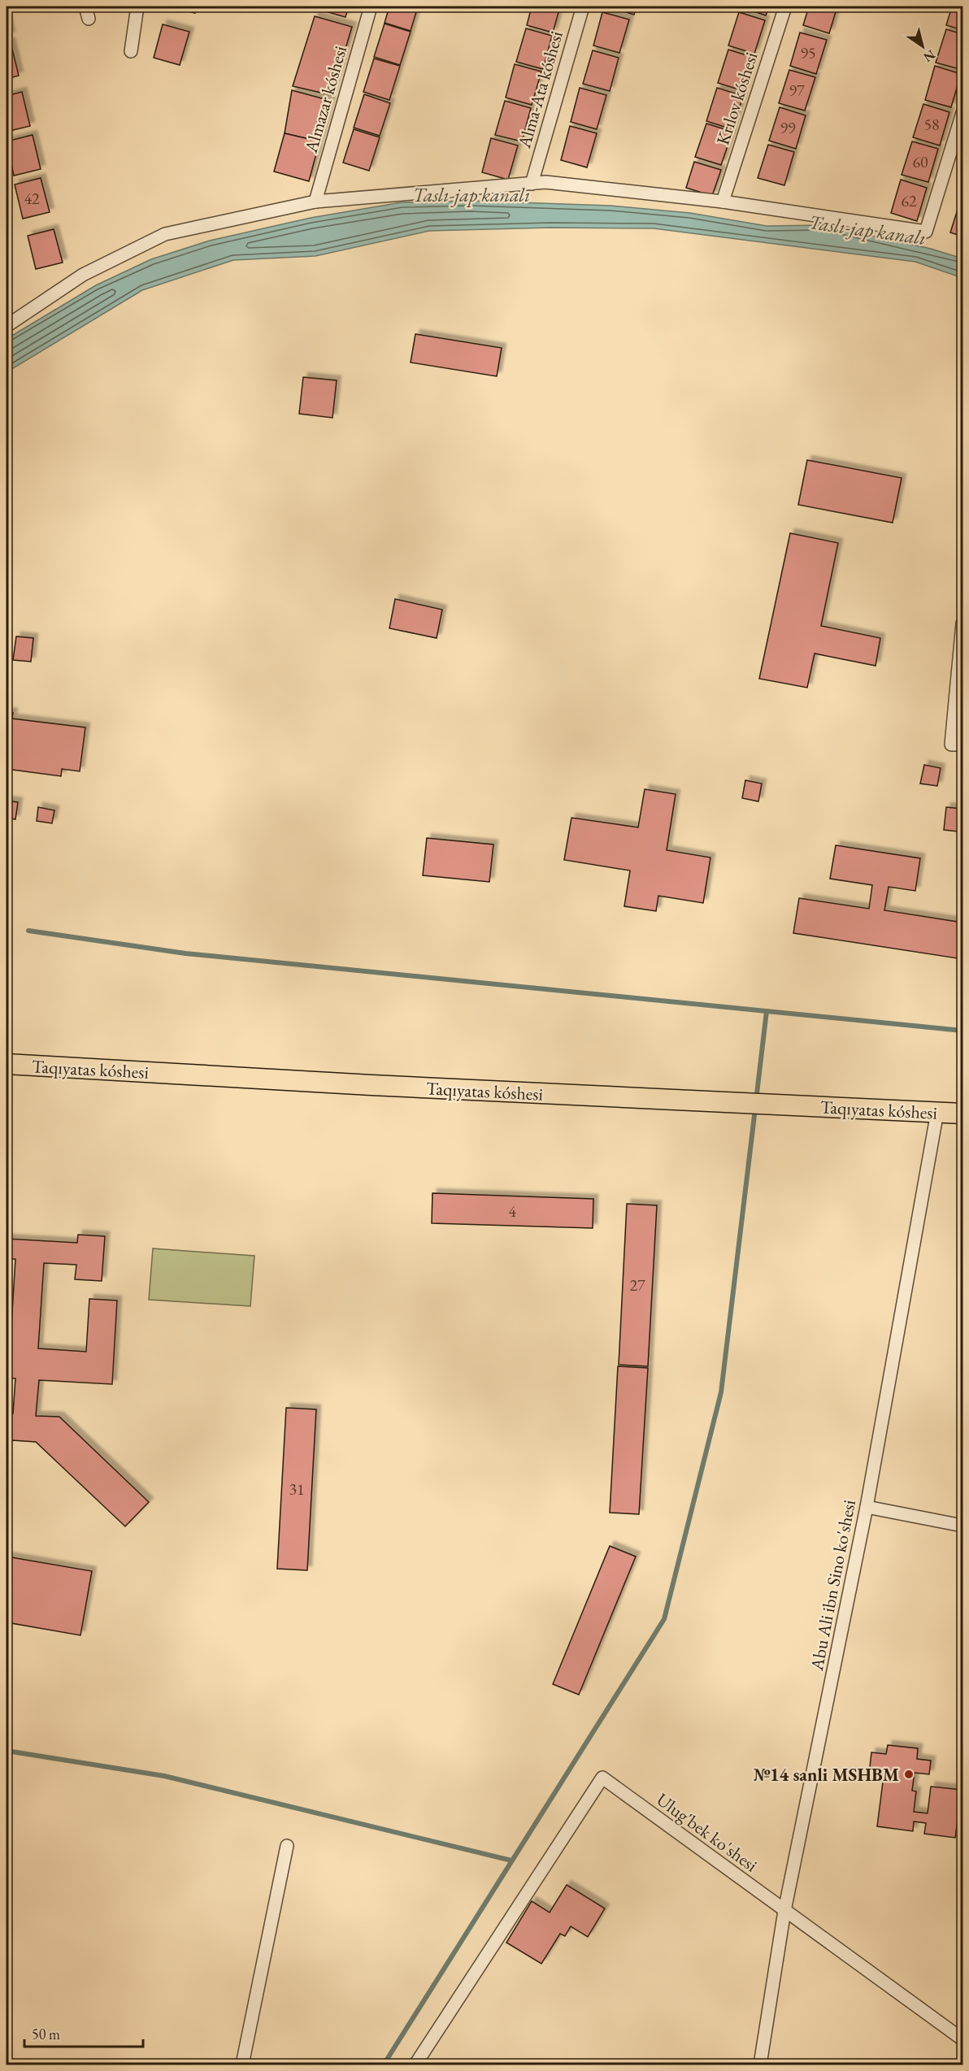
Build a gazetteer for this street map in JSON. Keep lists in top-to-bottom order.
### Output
{
  "streets": {
    "main road": ["Taqıyatas kóshesi"],
    "street": [
      "Alma-Ata kóshesi",
      "Krılov kóshesi",
      "Almazar kóshesi",
      "Abu Ali ibn Sino ko'shesi",
      "Ulug'bek ko'shesi"
    ]
  },
  "crossings": [
    ["Taqıyatas kóshesi", "Abu Ali ibn Sino ko'shesi"],
    ["Abu Ali ibn Sino ko'shesi", "Ulug'bek ko'shesi"]
  ],
  "water": ["Taslı-jap kanalı"],
  "places": ["№14 sanli MSHBM"],
  "house_numbers": [
    "95",
    "97",
    "58",
    "99",
    "60",
    "42",
    "62",
    "4",
    "27",
    "31"
  ],
  "scale_bar": "50 m",
  "north": "bottom right"
}
